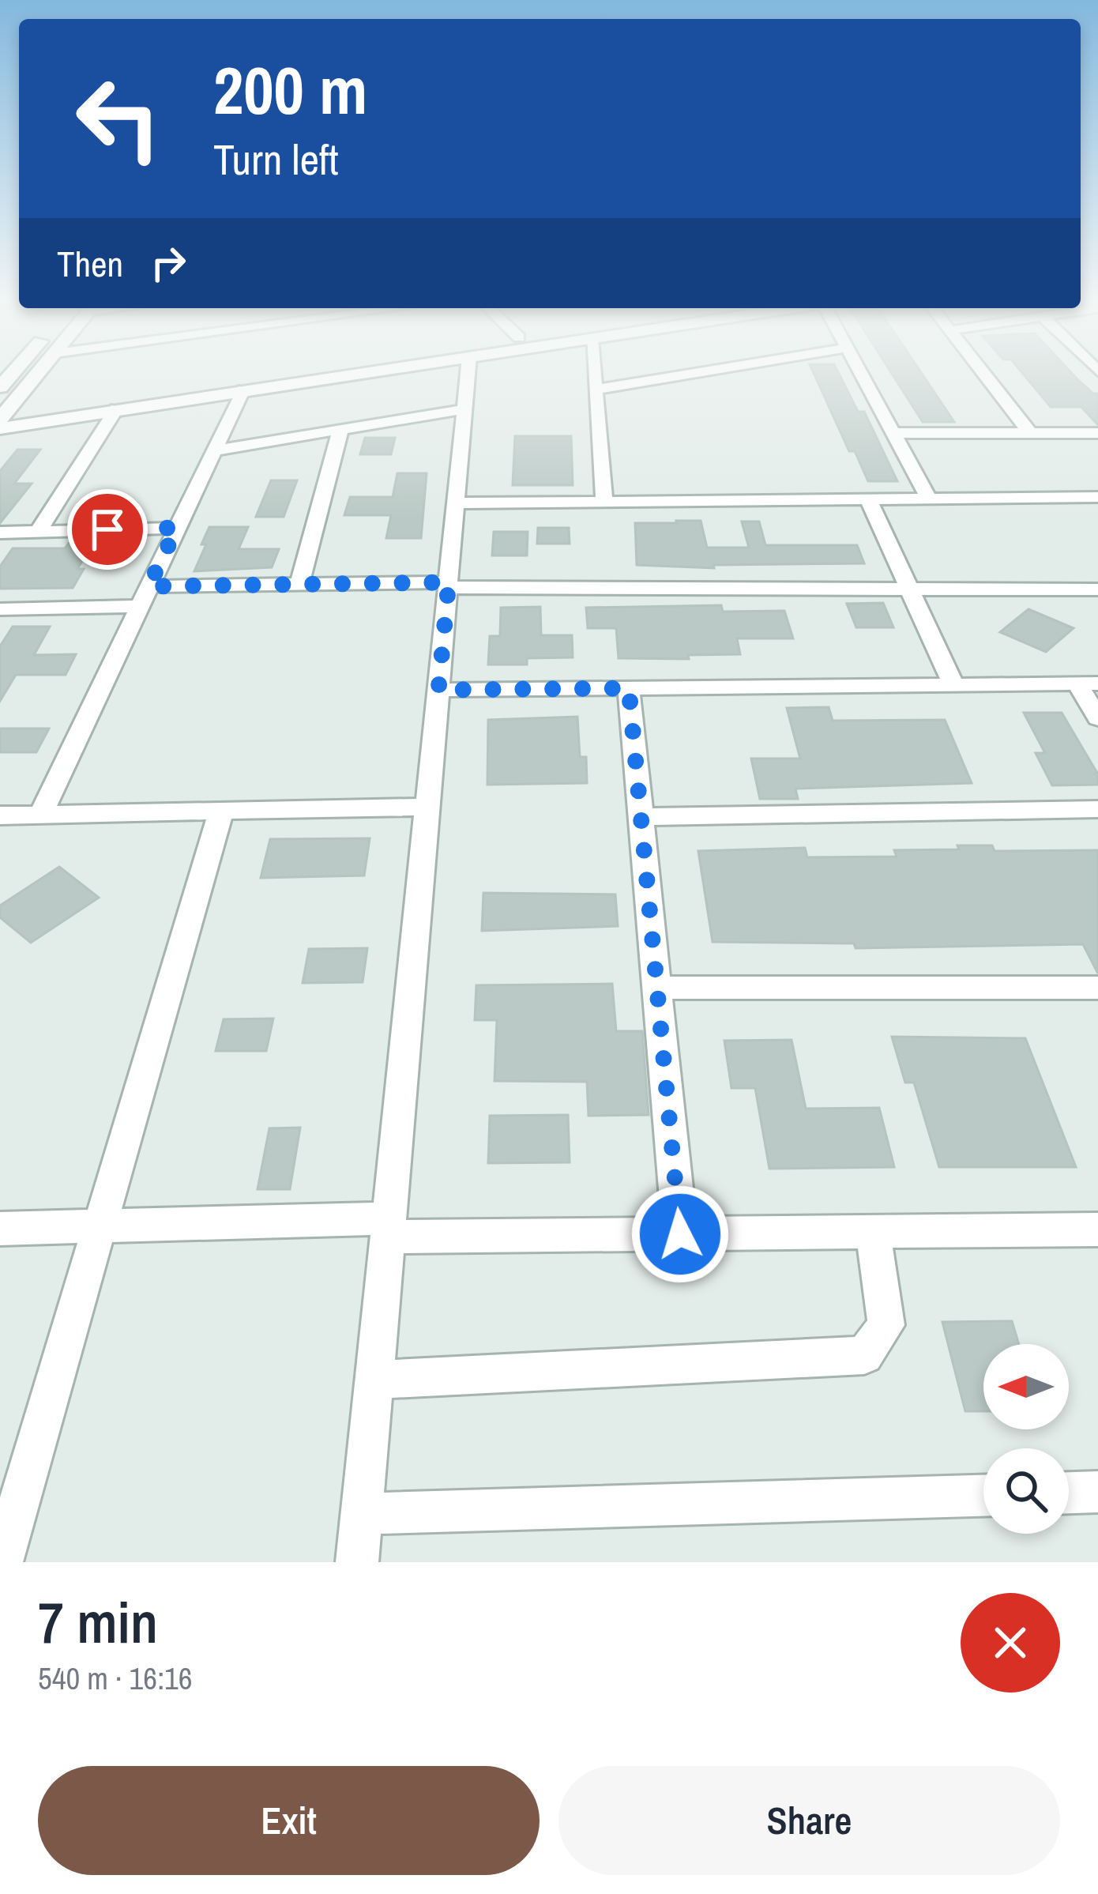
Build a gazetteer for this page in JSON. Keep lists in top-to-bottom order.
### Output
{
  "north": "left",
  "page": {
    "turn": ["200 m", "Turn left"],
    "then": "Then",
    "heading": ["7 min", "540 m · 16:16"],
    "buttons": ["Exit", "Share"]
  }
}
